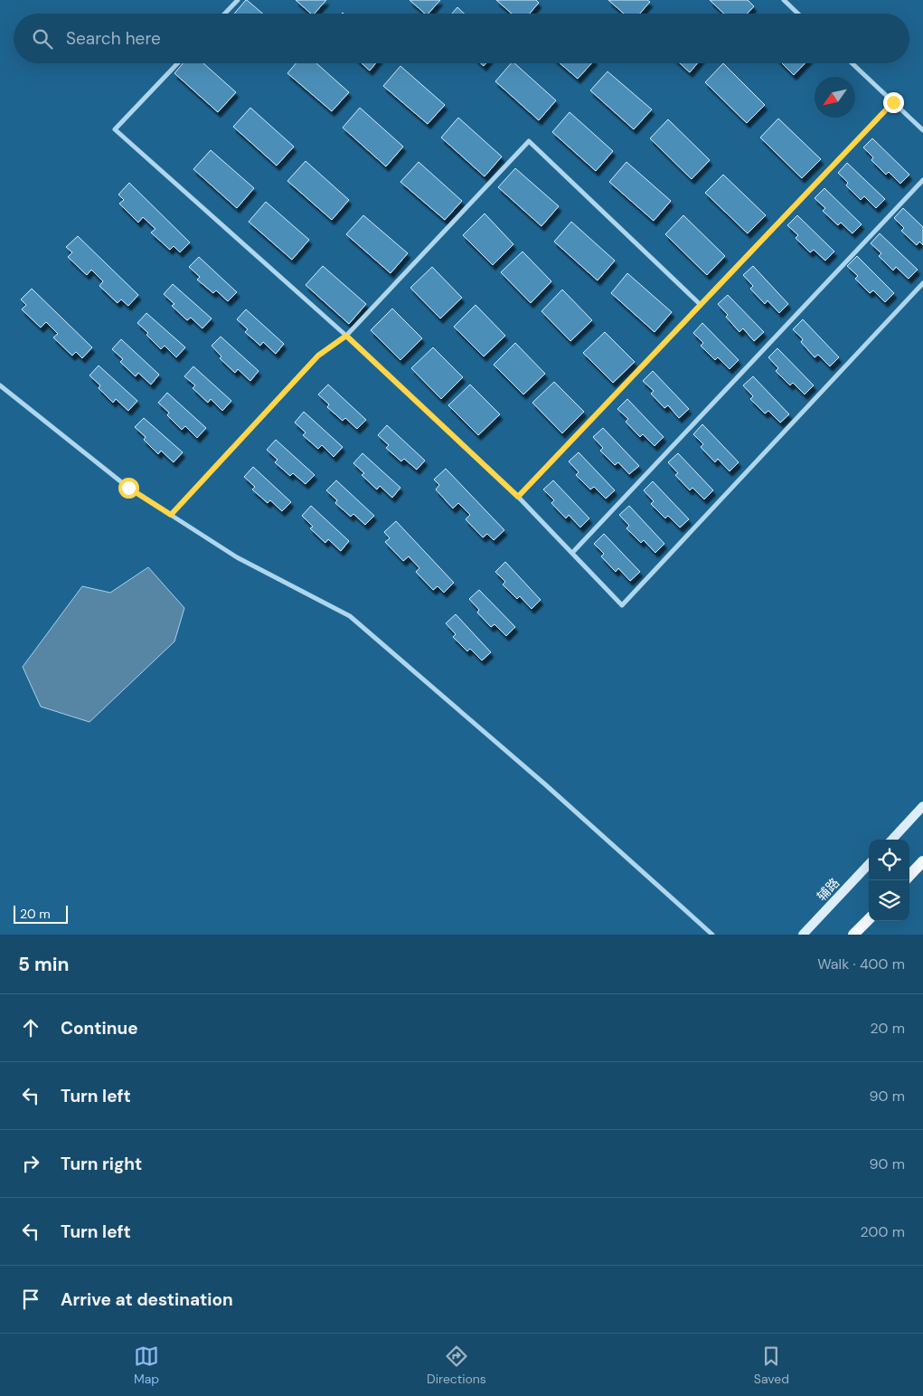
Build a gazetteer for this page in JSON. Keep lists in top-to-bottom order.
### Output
{
  "streets": {
    "street": ["辅路"]
  },
  "scale_bar": "20 m",
  "north": "bottom left",
  "page": {
    "search": "Search here",
    "scale": "20 m",
    "heading": ["5 min", "Walk · 400 m"],
    "list": [
      ["Continue", "20 m"],
      ["Turn left", "90 m"],
      ["Turn right", "90 m"],
      ["Turn left", "200 m"],
      "Arrive at destination"
    ],
    "nav": ["Map", "Directions", "Saved"]
  }
}
